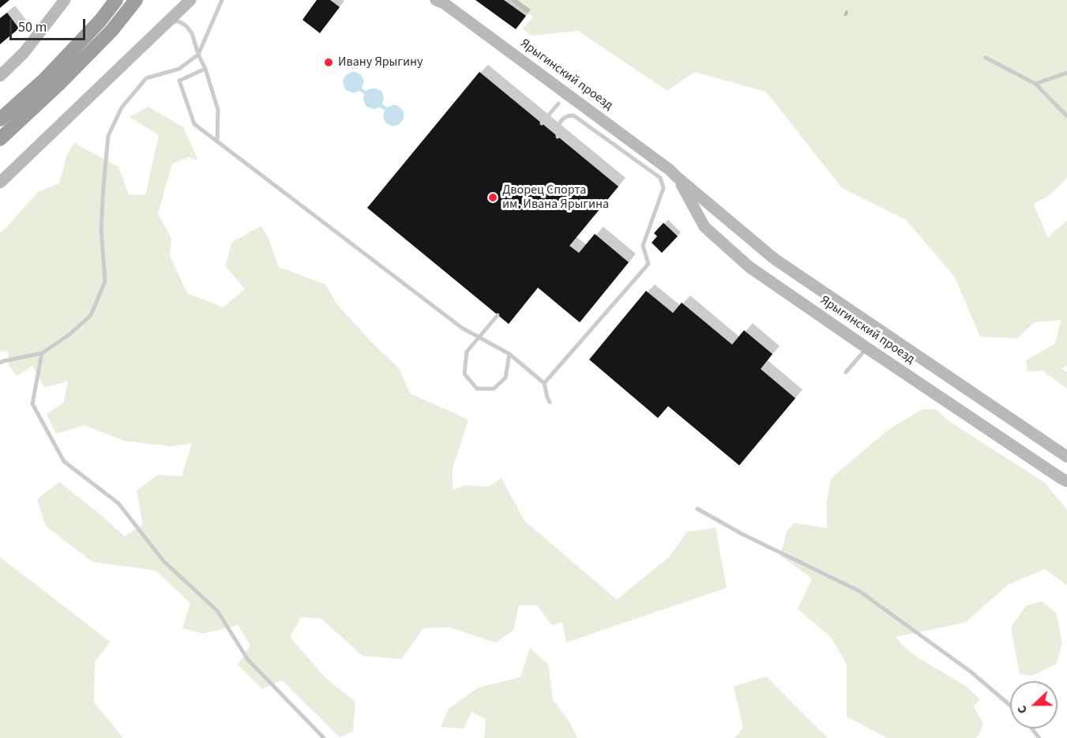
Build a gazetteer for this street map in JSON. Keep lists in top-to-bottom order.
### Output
{
  "streets": {
    "main road": ["Ярыгинский проезд"]
  },
  "places": ["Ивану Ярыгину", "Дворец Спорта им. Ивана Ярыгина"],
  "scale_bar": "50 m",
  "north": "left"
}
